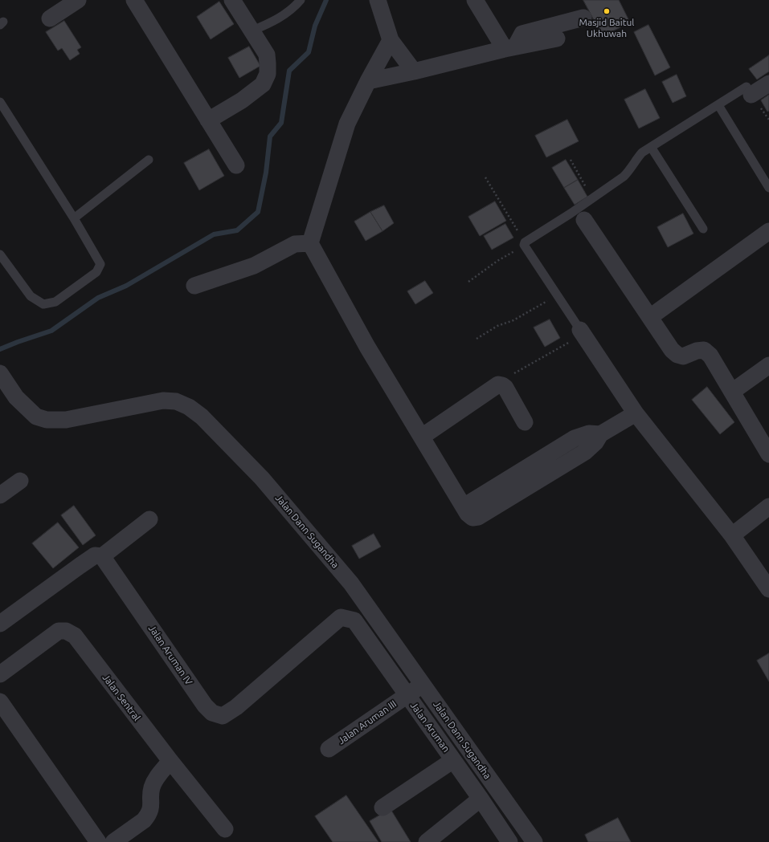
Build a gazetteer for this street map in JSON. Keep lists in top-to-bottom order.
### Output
{
  "streets": {
    "street": [
      "Jalan Dann Sugandha",
      "Jalan Aruman IV",
      "Jalan Sentral",
      "Jalan Aruman III",
      "Jalan Aruman"
    ]
  },
  "crossings": [
    ["Jalan Dann Sugandha", "Jalan Aruman III"],
    ["Jalan Aruman IV", "Jalan Aruman"],
    ["Jalan Aruman III", "Jalan Aruman"]
  ],
  "places": ["Masjid Baitul Ukhuwah"]
}
